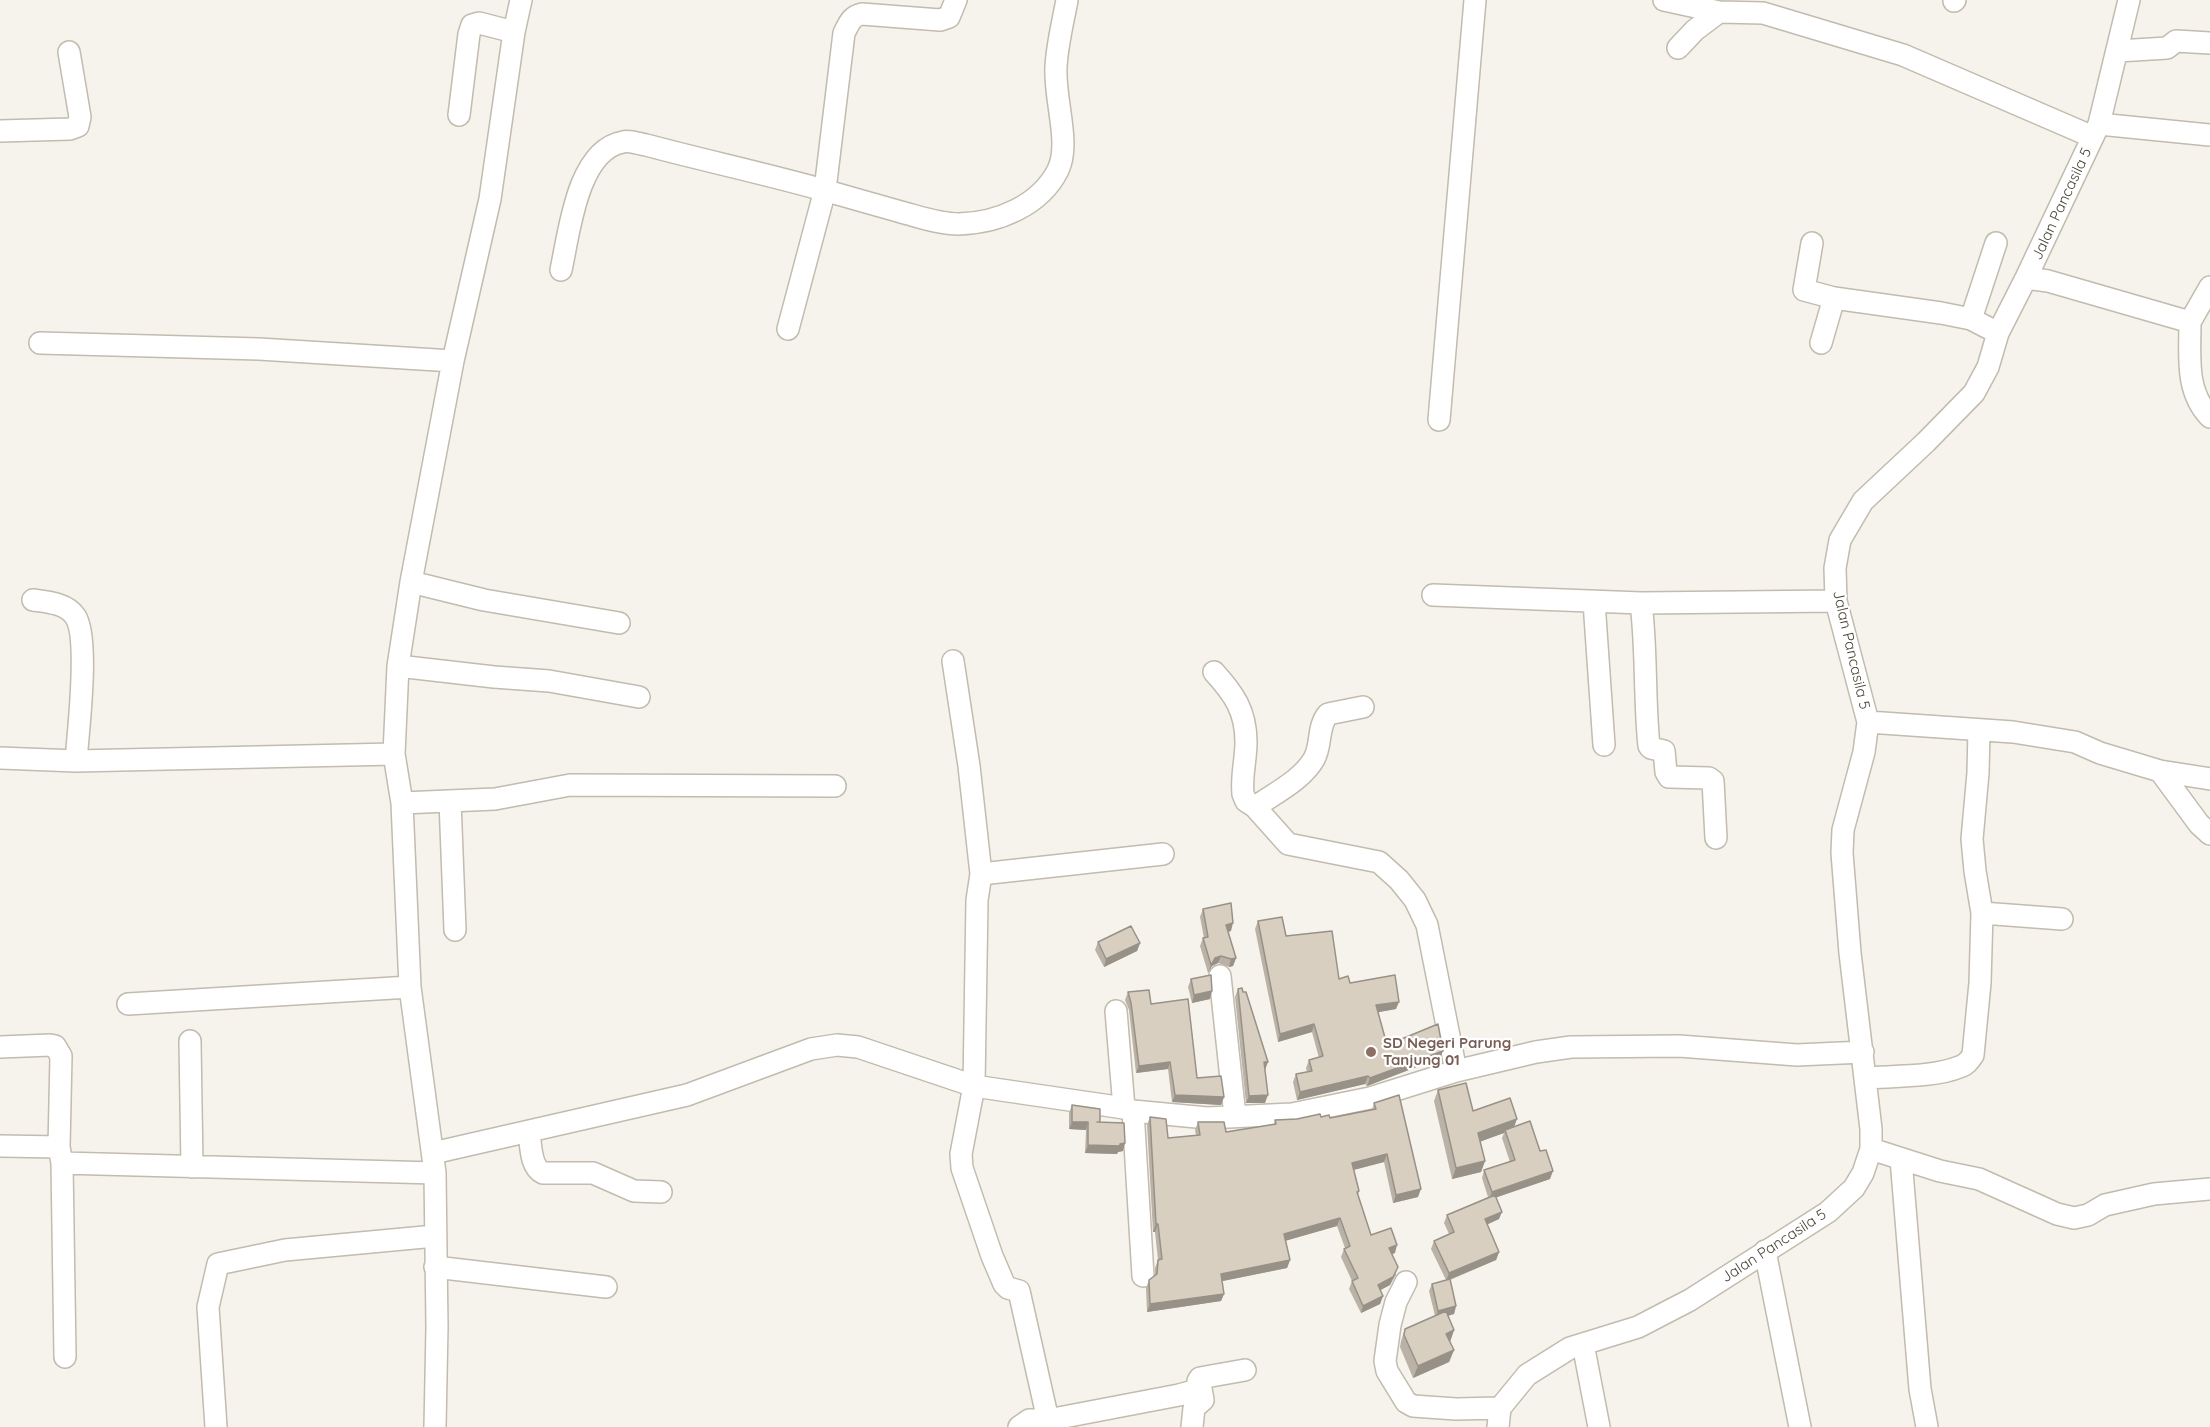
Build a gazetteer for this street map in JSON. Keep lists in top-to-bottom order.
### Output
{
  "streets": {
    "street": ["Jalan Pancasila 5"]
  },
  "places": ["SD Negeri Parung Tanjung 01"]
}
